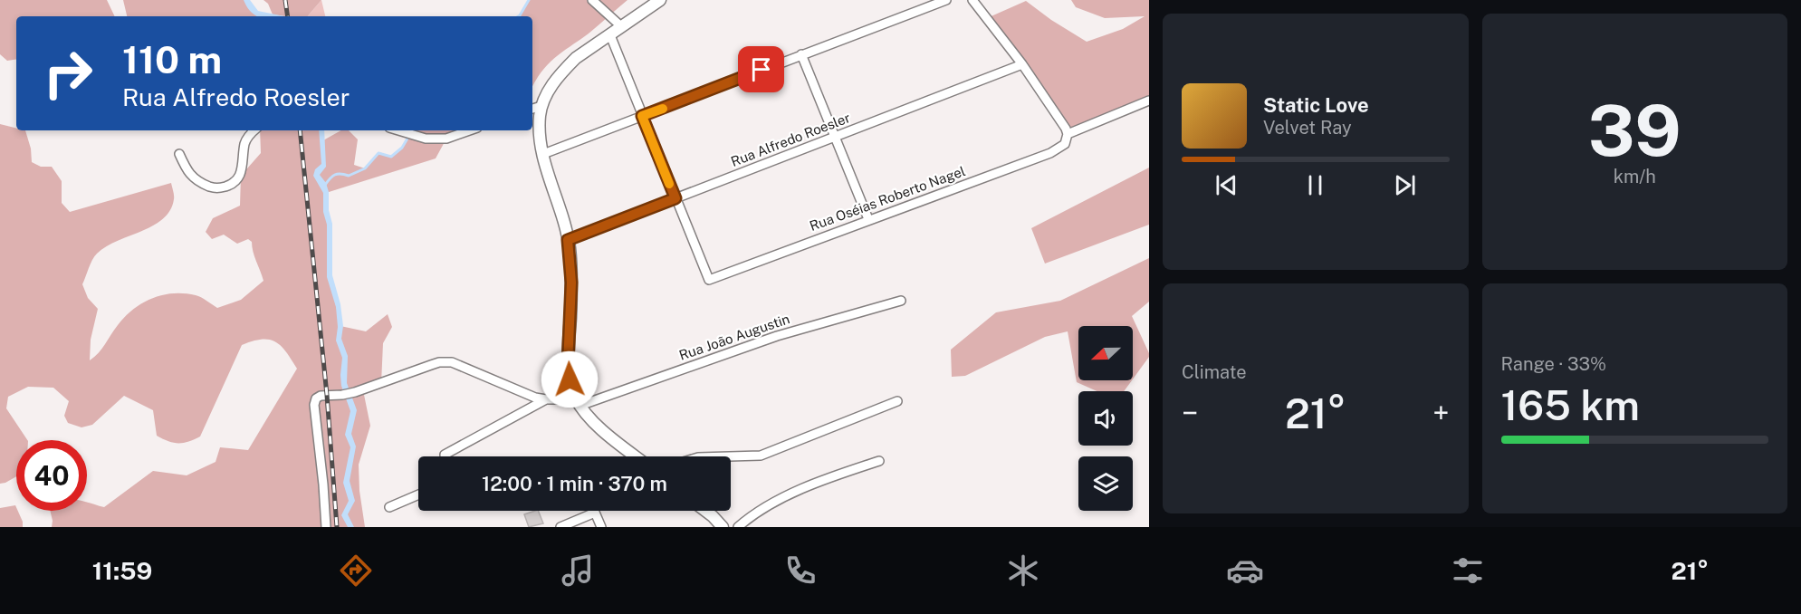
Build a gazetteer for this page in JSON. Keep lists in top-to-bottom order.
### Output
{
  "streets": {
    "street": ["Rua Alfredo Roesler", "Rua Oséias Roberto Nagel", "Rua João Augustin"]
  },
  "crossings": [
    ["Rua Alfredo Roesler", "Rua Oséias Roberto Nagel"]
  ],
  "north": "left",
  "page": {
    "tile": [
      ["39", "km/h"],
      "Climate",
      ["Range · 33%", "165 km"]
    ],
    "turn": ["110 m", "Rua Alfredo Roesler"],
    "song": ["Static Love", "Velvet Ray"],
    "heat": ["−", "21°", "+"],
    "limit": "40",
    "trip": "12:00 · 1 min · 370 m",
    "tabs": ["11:59", "21°"]
  }
}
